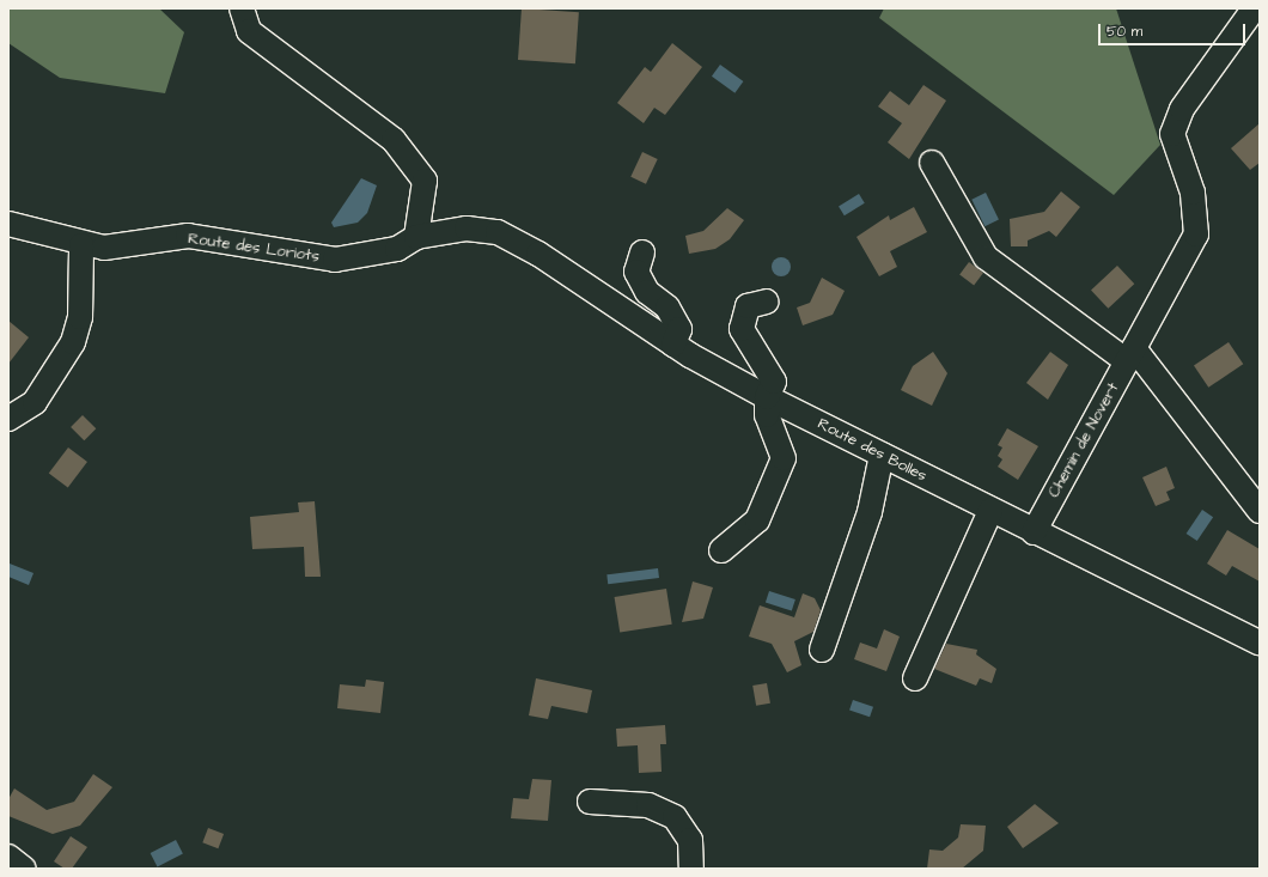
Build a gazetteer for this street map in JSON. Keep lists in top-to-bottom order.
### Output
{
  "streets": {
    "street": ["Route des Loriots", "Chemin de Novert", "Route des Bolles"]
  },
  "crossings": [
    ["Route des Loriots", "Route des Bolles"],
    ["Chemin de Novert", "Route des Bolles"]
  ],
  "scale_bar": "50 m"
}
